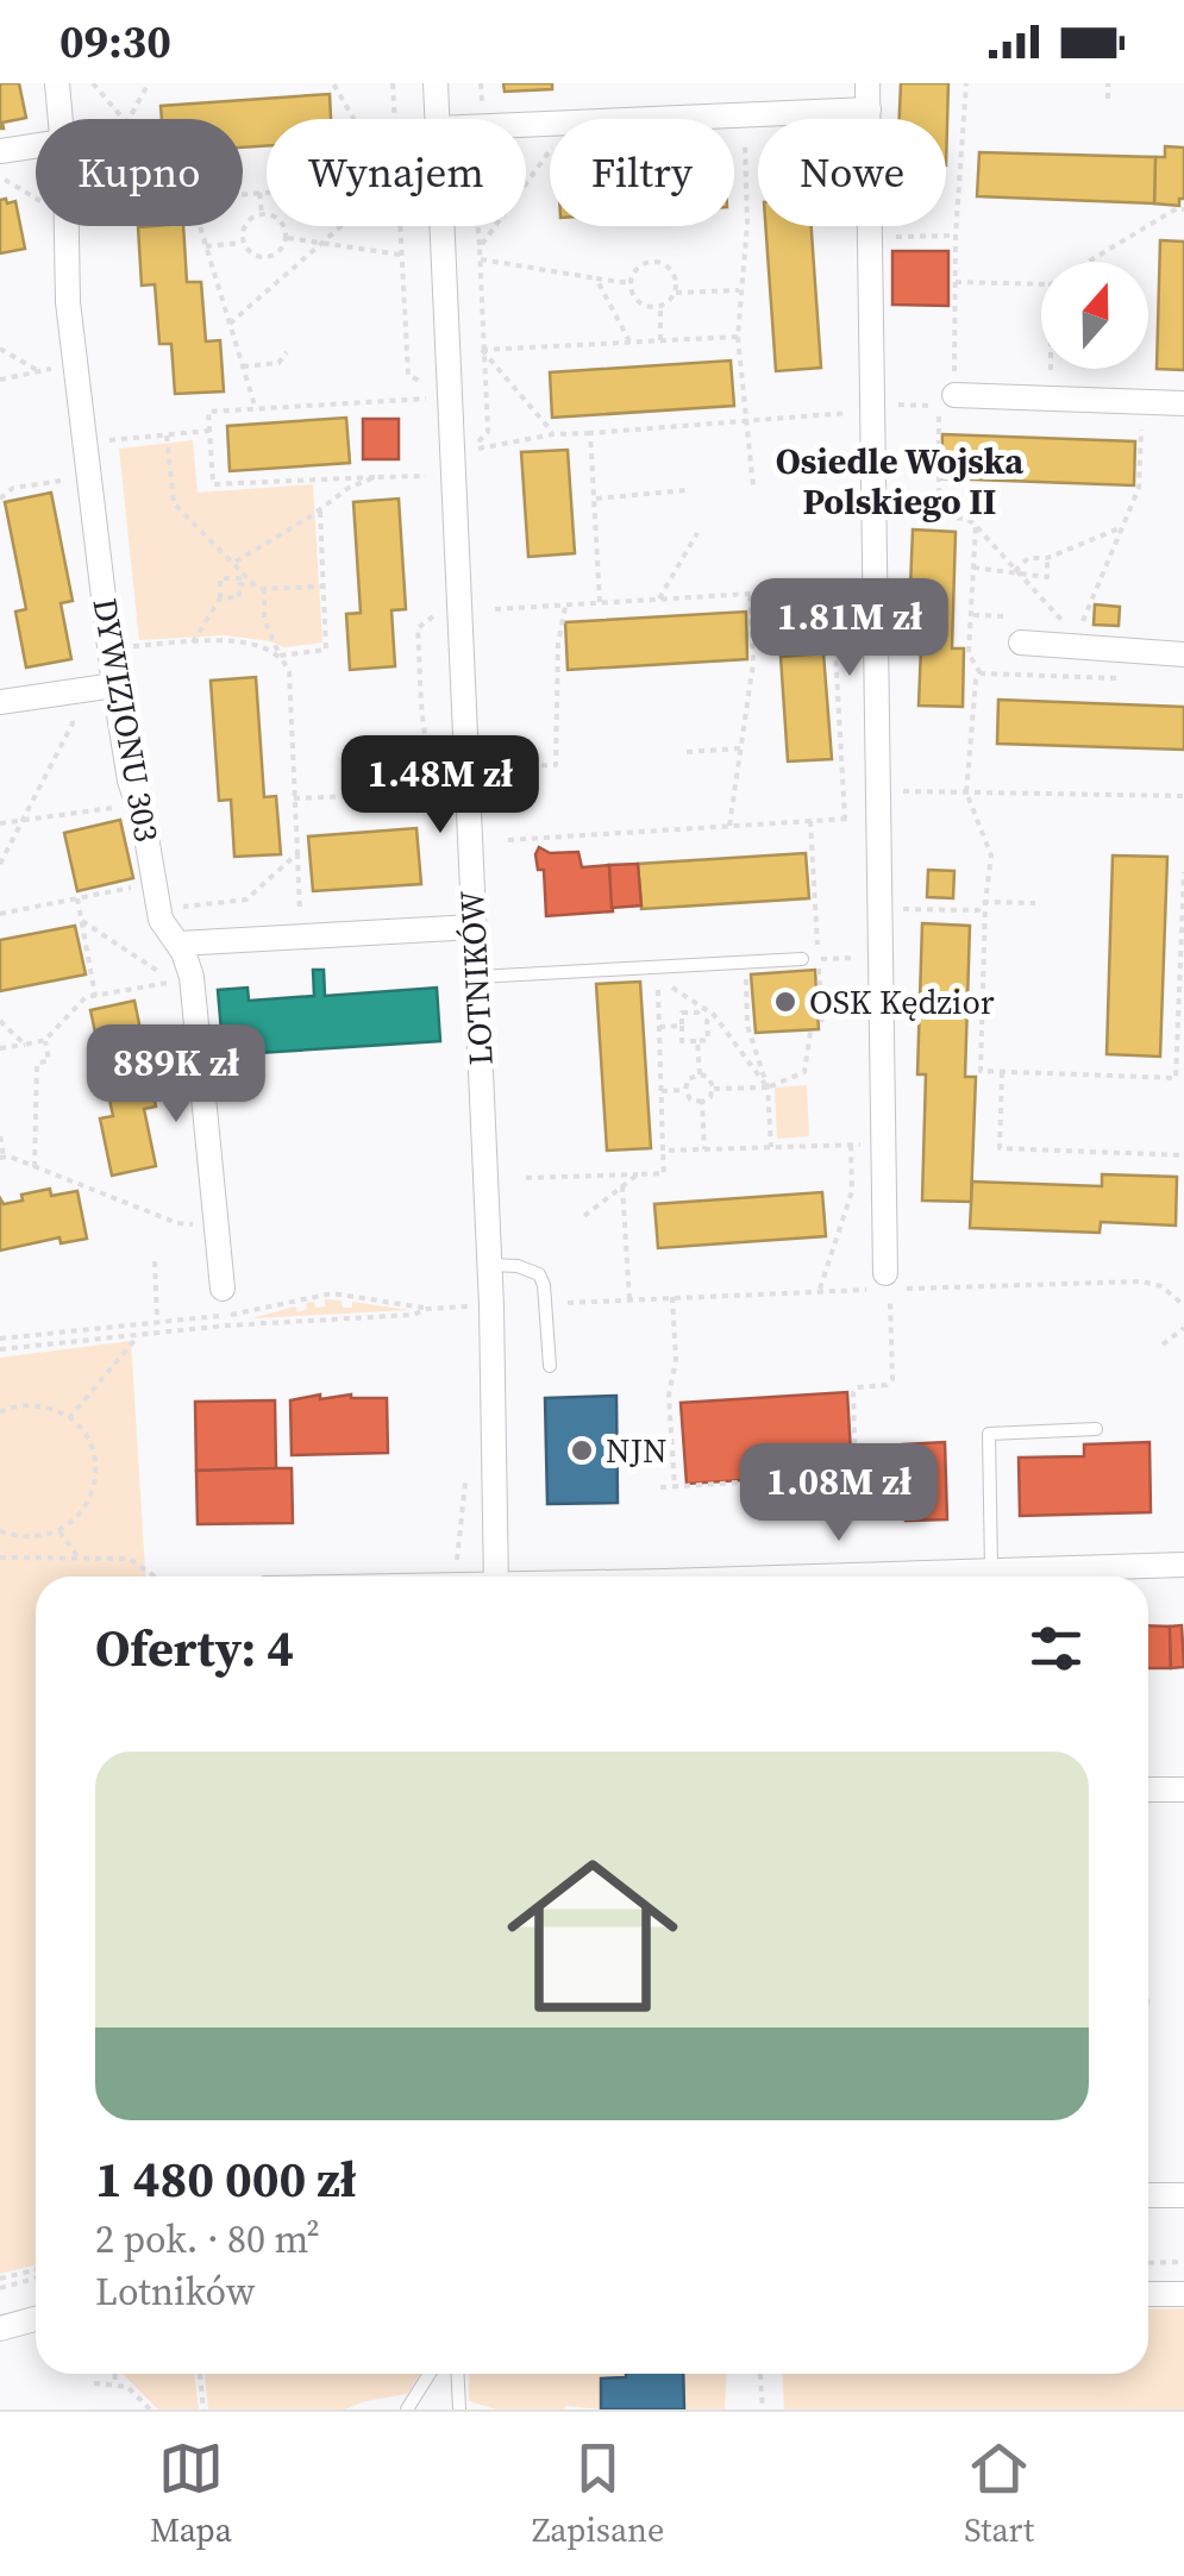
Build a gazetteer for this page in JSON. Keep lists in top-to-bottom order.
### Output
{
  "streets": {
    "street": ["DYWIZJONU 303", "LOTNIKÓW"]
  },
  "districts": ["Osiedle Wojska Polskiego II"],
  "places": ["OSK Kędzior", "NJN"],
  "north": "top",
  "page": {
    "status": "09:30",
    "chip": [
      "Kupno",
      "Wynajem",
      "Filtry",
      "Nowe"
    ],
    "price": [
      "1.81M zł",
      "1.48M zł",
      "889K zł",
      "1.08M zł"
    ],
    "heading": "Oferty: 4",
    "list": [
      {
        "name": "1 480 000 zł",
        "note": "2 pok. · 80 m² · Lotników"
      }
    ],
    "tabs": ["Mapa", "Zapisane", "Start"]
  }
}
